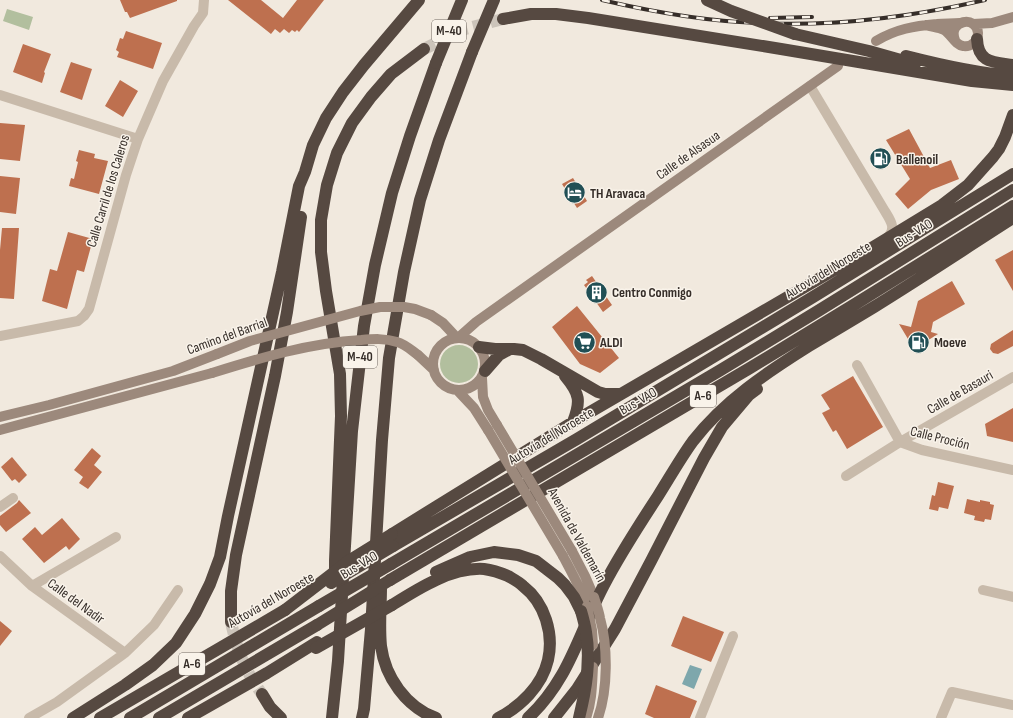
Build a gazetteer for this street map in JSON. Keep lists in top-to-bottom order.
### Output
{
  "streets": {
    "highway": [
      "M-40",
      "Bus-VAO",
      "Autovía del Noroeste",
      "A-6"
    ],
    "main road": ["Calle de Alsasua", "Camino del Barrial", "Avenida de Valdemarín"],
    "street": [
      "Calle Carril de los Caleros",
      "Calle de Basauri",
      "Calle Proción",
      "Calle del Nadir"
    ]
  },
  "crossings": [
    ["Calle de Alsasua", "Camino del Barrial"],
    ["Calle de Alsasua", "Avenida de Valdemarín"],
    ["Camino del Barrial", "Avenida de Valdemarín"],
    ["Calle de Basauri", "Calle Proción"]
  ],
  "places": {
    "fuel station": ["Ballenoil", "Moeve"],
    "hotel": ["TH Aravaca"],
    "building": ["Centro Conmigo"],
    "supermarket": ["ALDI"]
  }
}
